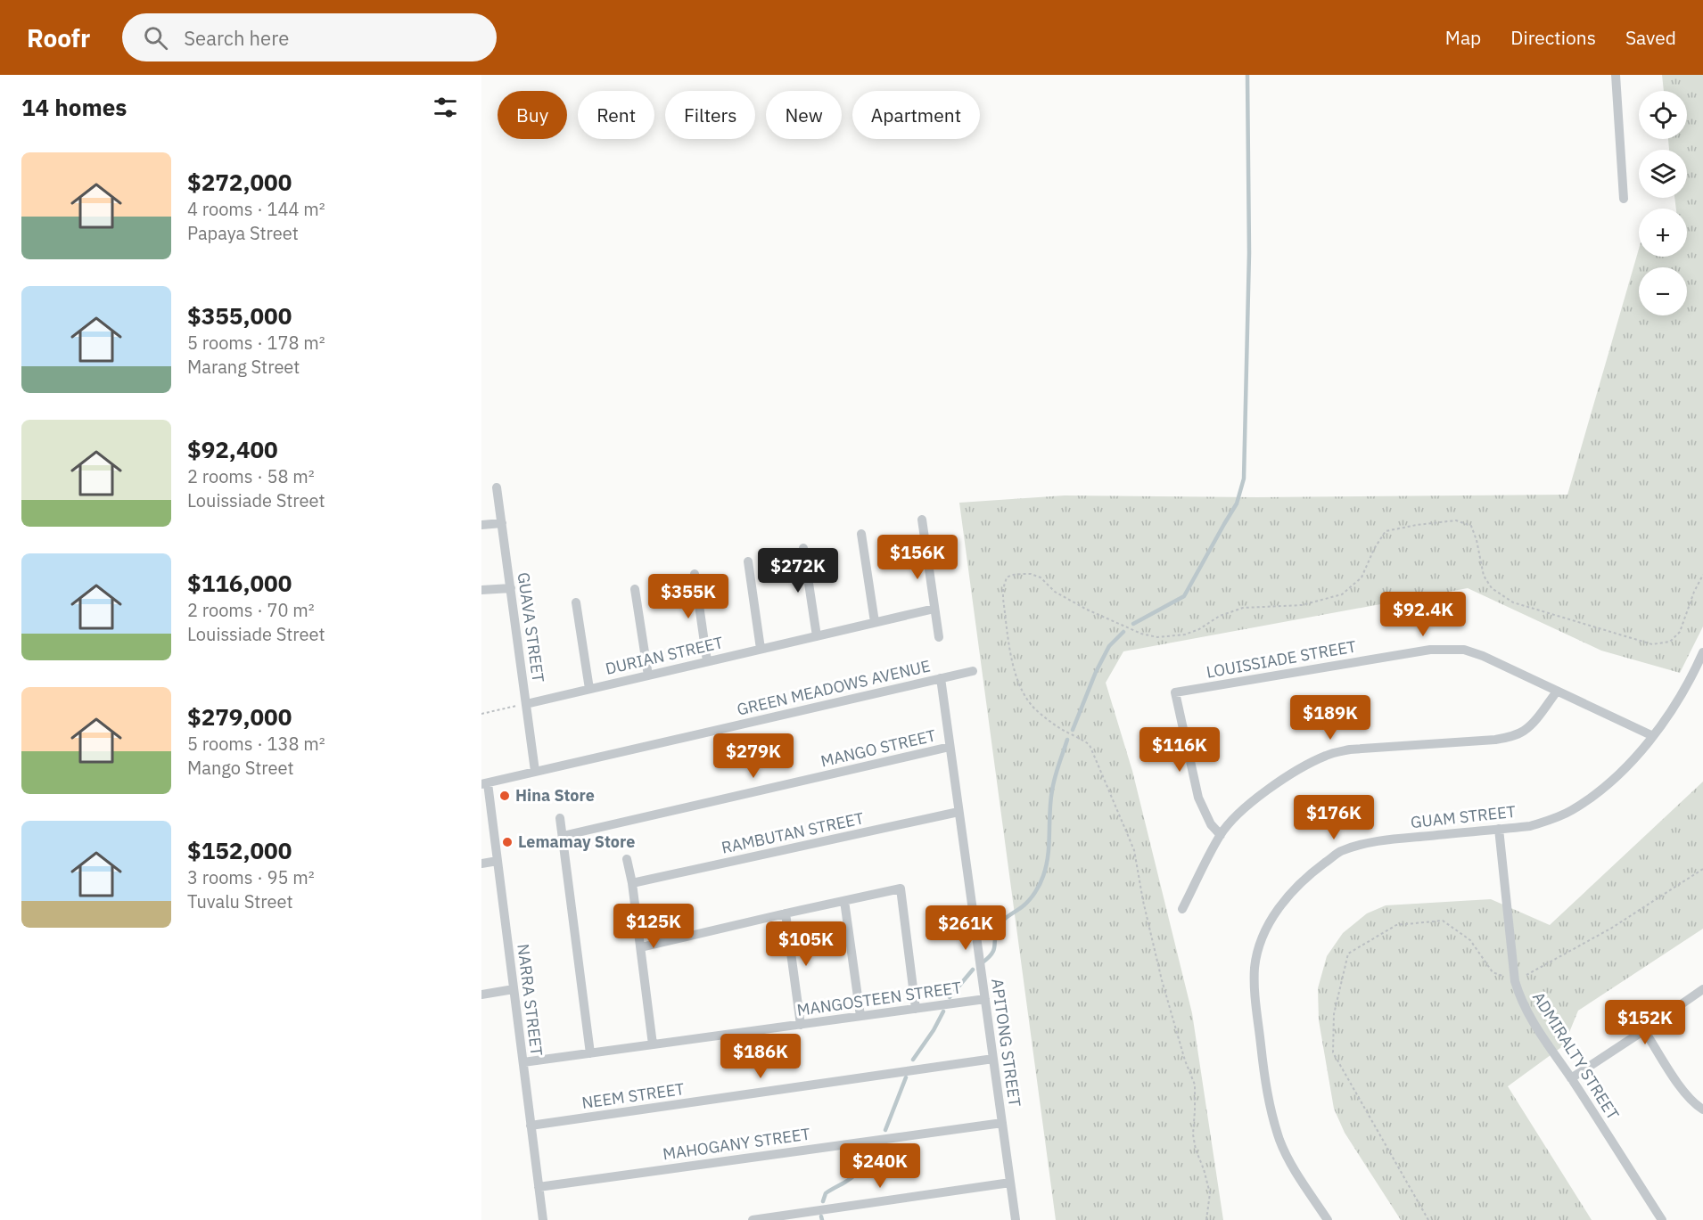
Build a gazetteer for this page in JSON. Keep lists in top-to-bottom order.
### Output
{
  "streets": {
    "street": [
      "GUAVA STREET",
      "DURIAN STREET",
      "LOUISSIADE STREET",
      "GREEN MEADOWS AVENUE",
      "MANGO STREET",
      "GUAM STREET",
      "RAMBUTAN STREET",
      "MANGOSTEEN STREET",
      "NARRA STREET",
      "APITONG STREET",
      "ADMIRALTY STREET",
      "NEEM STREET",
      "MAHOGANY STREET"
    ]
  },
  "crossings": [
    ["GUAVA STREET", "DURIAN STREET"],
    ["GUAVA STREET", "GREEN MEADOWS AVENUE"],
    ["LOUISSIADE STREET", "GUAM STREET"],
    ["GREEN MEADOWS AVENUE", "NARRA STREET"],
    ["GREEN MEADOWS AVENUE", "APITONG STREET"],
    ["MANGO STREET", "APITONG STREET"],
    ["GUAM STREET", "ADMIRALTY STREET"],
    ["RAMBUTAN STREET", "APITONG STREET"],
    ["MANGOSTEEN STREET", "NARRA STREET"],
    ["MANGOSTEEN STREET", "APITONG STREET"],
    ["NARRA STREET", "NEEM STREET"],
    ["NARRA STREET", "MAHOGANY STREET"],
    ["APITONG STREET", "NEEM STREET"],
    ["APITONG STREET", "MAHOGANY STREET"]
  ],
  "places": ["Hina Store", "Lemamay Store"],
  "page": {
    "header": "Roofr",
    "search": "Search here",
    "nav": ["Map", "Directions", "Saved"],
    "heading": "14 homes",
    "map_buttons": ["+", "−"],
    "chip": [
      "Buy",
      "Rent",
      "Filters",
      "New",
      "Apartment"
    ],
    "list": [
      {
        "name": "$272,000",
        "note": "4 rooms · 144 m² · Papaya Street"
      },
      {
        "name": "$355,000",
        "note": "5 rooms · 178 m² · Marang Street"
      },
      {
        "name": "$92,400",
        "note": "2 rooms · 58 m² · Louissiade Street"
      },
      {
        "name": "$116,000",
        "note": "2 rooms · 70 m² · Louissiade Street"
      },
      {
        "name": "$279,000",
        "note": "5 rooms · 138 m² · Mango Street"
      },
      {
        "name": "$152,000",
        "note": "3 rooms · 95 m² · Tuvalu Street"
      }
    ],
    "price": [
      "$156K",
      "$272K",
      "$355K",
      "$92.4K",
      "$189K",
      "$116K",
      "$279K",
      "$176K",
      "$125K",
      "$261K",
      "$105K",
      "$152K",
      "$186K",
      "$240K"
    ]
  }
}
